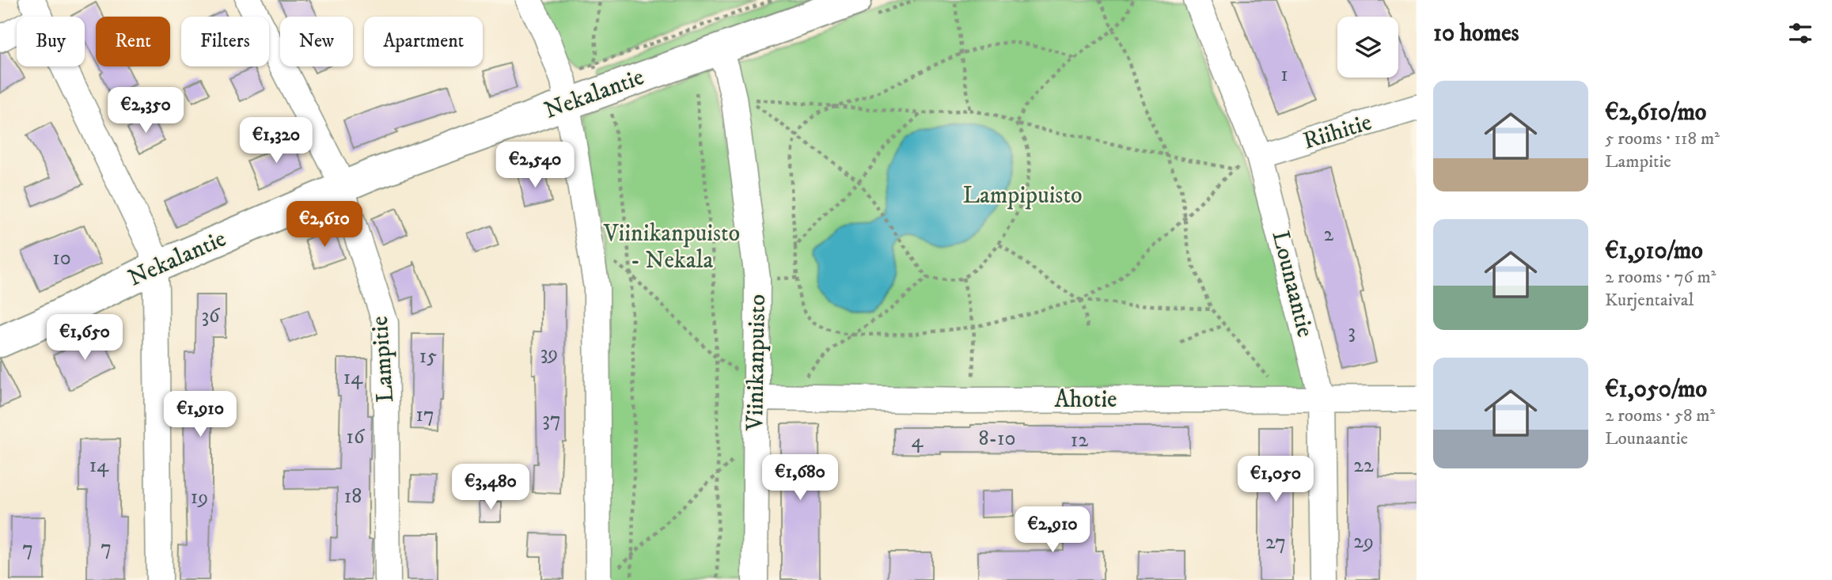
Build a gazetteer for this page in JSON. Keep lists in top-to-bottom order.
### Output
{
  "streets": {
    "main road": ["Nekalantie"],
    "street": [
      "Riihitie",
      "Lounaantie",
      "Lampitie",
      "Viinikanpuisto",
      "Ahotie"
    ]
  },
  "crossings": [
    ["Nekalantie", "Lampitie"],
    ["Nekalantie", "Viinikanpuisto"],
    ["Riihitie", "Lounaantie"],
    ["Lounaantie", "Ahotie"],
    ["Viinikanpuisto", "Ahotie"]
  ],
  "parks": ["Lampipuisto", "Viinikanpuisto - Nekala"],
  "house_numbers": [
    "1",
    "2",
    "10",
    "36",
    "3",
    "39",
    "15",
    "14",
    "17",
    "37",
    "16",
    "8-10",
    "12",
    "4",
    "14",
    "22",
    "18",
    "19",
    "29",
    "27",
    "7",
    "7"
  ],
  "page": {
    "heading": "10 homes",
    "chip": [
      "Buy",
      "Rent",
      "Filters",
      "New",
      "Apartment"
    ],
    "list": [
      {
        "name": "€2,610/mo",
        "note": "5 rooms · 118 m² · Lampitie"
      },
      {
        "name": "€1,910/mo",
        "note": "2 rooms · 76 m² · Kurjentaival"
      },
      {
        "name": "€1,050/mo",
        "note": "2 rooms · 58 m² · Lounaantie"
      }
    ],
    "price": [
      "€2,350",
      "€1,320",
      "€2,540",
      "€2,610",
      "€1,650",
      "€1,910",
      "€1,680",
      "€1,050",
      "€3,480",
      "€2,910"
    ]
  }
}
